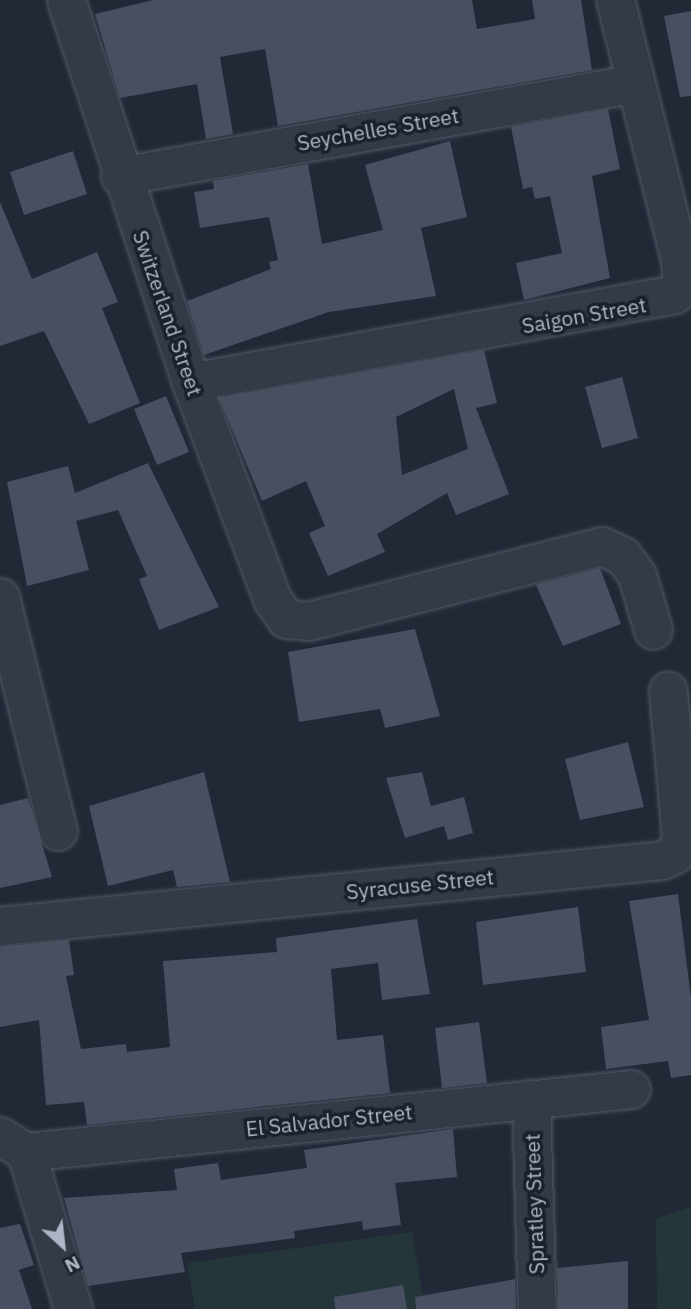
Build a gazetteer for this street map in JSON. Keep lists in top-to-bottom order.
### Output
{
  "streets": {
    "street": [
      "Seychelles Street",
      "Switzerland Street",
      "Saigon Street",
      "Syracuse Street",
      "El Salvador Street",
      "Spratley Street"
    ]
  },
  "crossings": [
    ["Seychelles Street", "Switzerland Street"],
    ["Seychelles Street", "Saigon Street"],
    ["Switzerland Street", "Saigon Street"],
    ["El Salvador Street", "Spratley Street"]
  ],
  "north": "bottom right"
}
